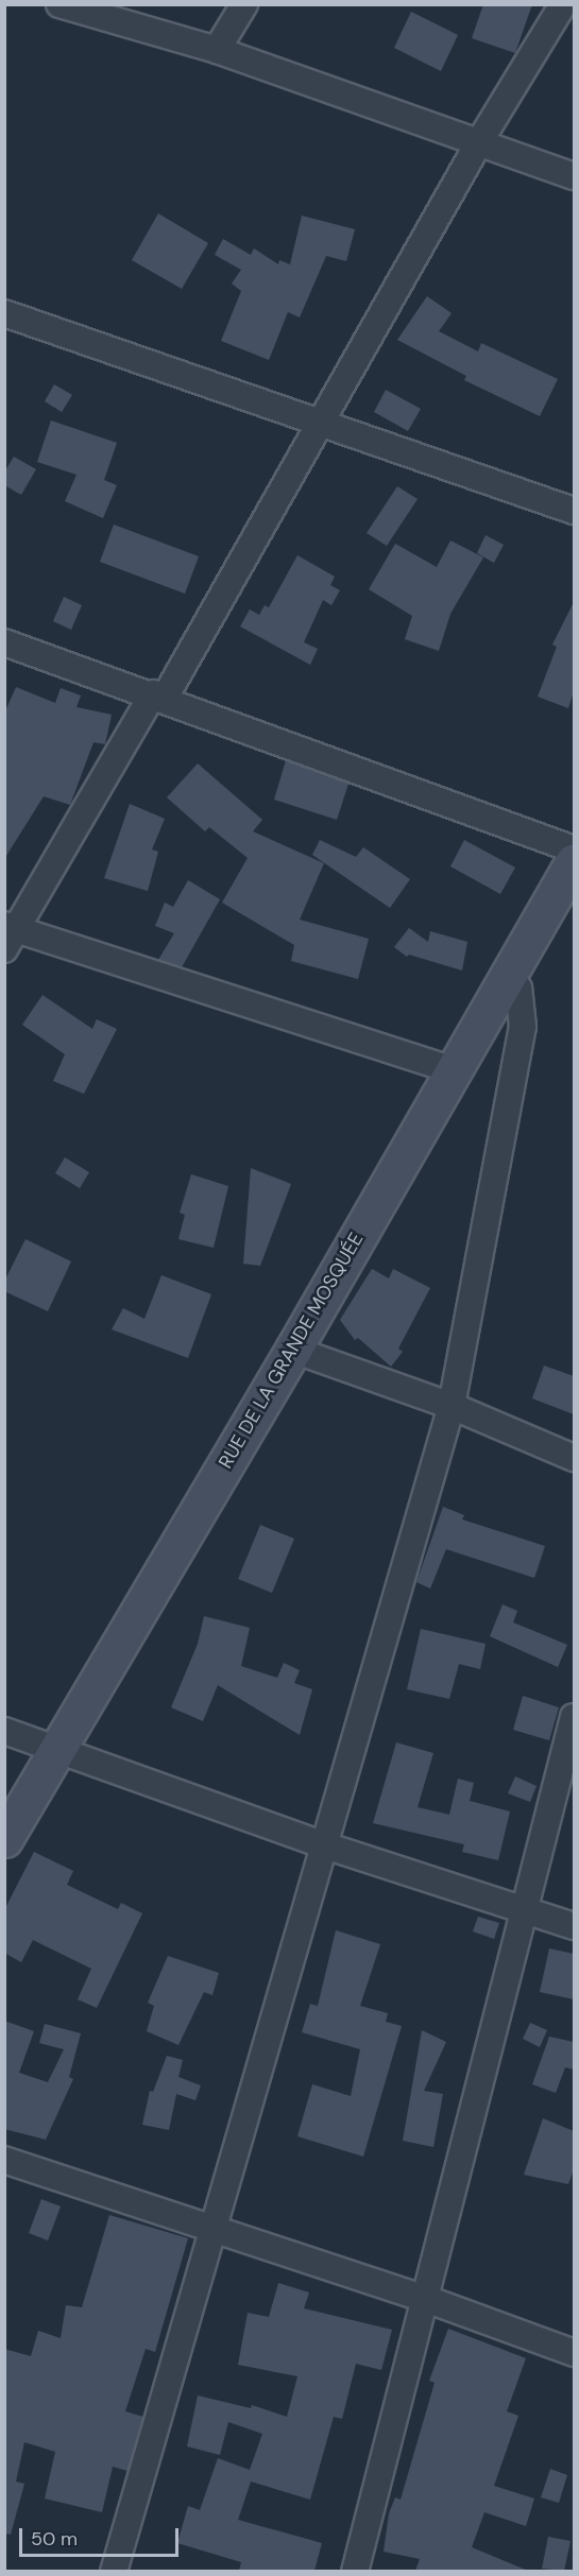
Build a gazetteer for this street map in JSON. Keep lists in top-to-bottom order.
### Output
{
  "streets": {
    "street": ["RUE DE LA GRANDE MOSQUÉE"]
  },
  "scale_bar": "50 m"
}
